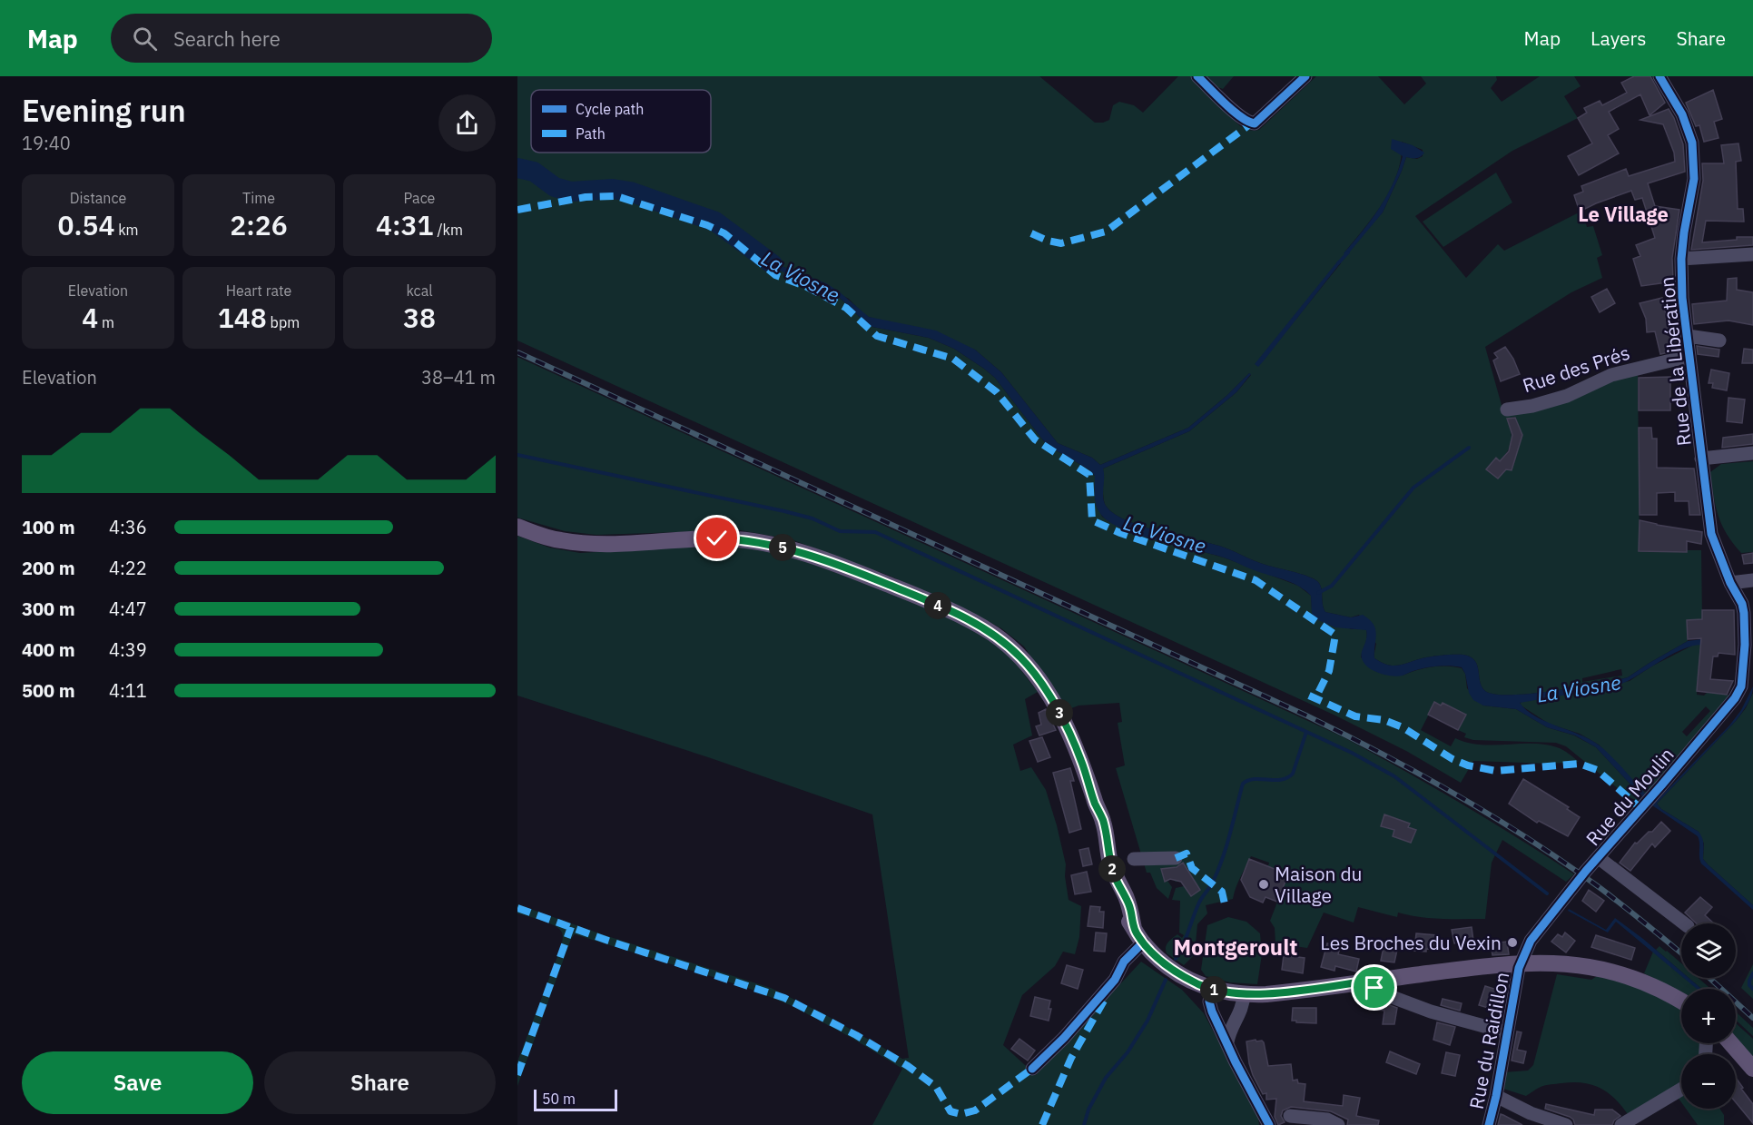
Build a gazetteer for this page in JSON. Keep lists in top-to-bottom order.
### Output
{
  "streets": {
    "street": [
      "Rue de la Libération",
      "Rue des Prés",
      "Rue du Moulin",
      "Rue du Raidillon"
    ]
  },
  "crossings": [
    ["Rue de la Libération", "Rue des Prés"],
    ["Rue de la Libération", "Rue du Moulin"],
    ["Rue du Moulin", "Rue du Raidillon"]
  ],
  "districts": ["Le Village", "Montgeroult"],
  "water": ["La Viosne"],
  "places": ["Maison du Village", "Les Broches du Vexin"],
  "legend": ["Cycle path", "Path"],
  "scale_bar": "50 m",
  "page": {
    "header": "Map",
    "search": "Search here",
    "nav": ["Map", "Layers", "Share"],
    "heading": ["Evening run", "19:40"],
    "stats": [
      ["Distance", "0.54 km"],
      ["Time", "2:26"],
      ["Pace", "4:31 /km"],
      ["Elevation", "4 m"],
      ["Heart rate", "148 bpm"],
      ["kcal", "38"]
    ],
    "chart": ["Elevation", "38–41 m"],
    "list": [
      {
        "name": "100 m",
        "note": "4:36"
      },
      {
        "name": "200 m",
        "note": "4:22"
      },
      {
        "name": "300 m",
        "note": "4:47"
      },
      {
        "name": "400 m",
        "note": "4:39"
      },
      {
        "name": "500 m",
        "note": "4:11"
      }
    ],
    "pins": [
      "5",
      "4",
      "3",
      "2",
      "1"
    ],
    "map_buttons": ["+", "−"],
    "buttons": ["Save", "Share"],
    "scale": "50 m"
  }
}
